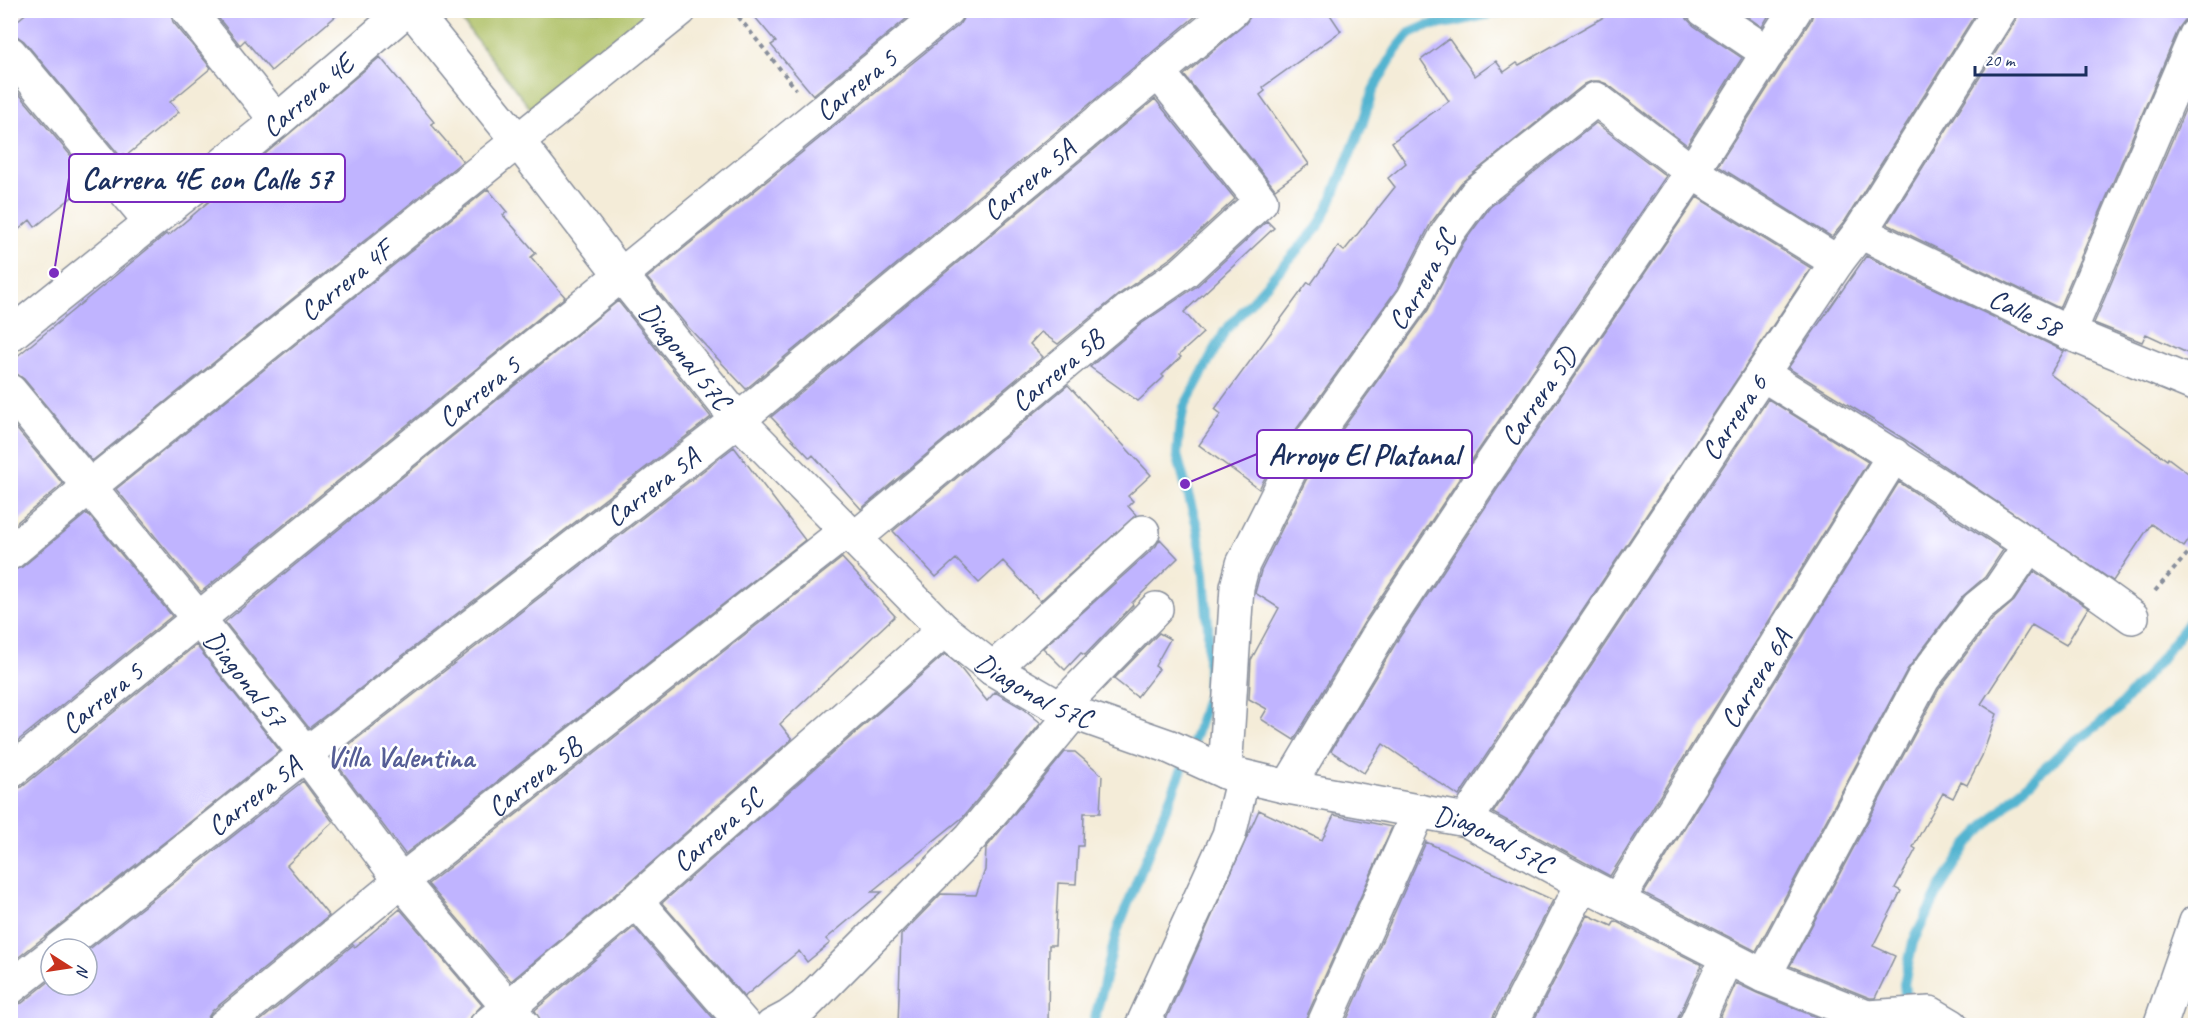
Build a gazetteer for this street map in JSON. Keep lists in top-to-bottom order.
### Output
{
  "streets": {
    "street": [
      "Carrera 5",
      "Carrera 4E",
      "Carrera 5A",
      "Carrera 5C",
      "Carrera 4F",
      "Calle 58",
      "Diagonal 57C",
      "Carrera 5B",
      "Carrera 5D",
      "Carrera 6",
      "Carrera 6A",
      "Diagonal 57"
    ]
  },
  "crossings": [
    ["Carrera 5", "Diagonal 57C"],
    ["Carrera 5", "Diagonal 57"],
    ["Carrera 5A", "Diagonal 57C"],
    ["Carrera 5A", "Carrera 5B"],
    ["Carrera 5A", "Diagonal 57"],
    ["Carrera 5C", "Diagonal 57C"],
    ["Carrera 5C", "Carrera 5D"],
    ["Carrera 5C", "Carrera 6"],
    ["Carrera 5C", "Diagonal 57"],
    ["Carrera 4F", "Diagonal 57C"],
    ["Carrera 4F", "Diagonal 57"],
    ["Calle 58", "Carrera 6"],
    ["Diagonal 57C", "Carrera 5B"],
    ["Diagonal 57C", "Carrera 5D"],
    ["Diagonal 57C", "Carrera 6"],
    ["Diagonal 57C", "Carrera 6A"],
    ["Carrera 5B", "Diagonal 57"]
  ],
  "districts": ["Villa Valentina"],
  "places": ["Carrera 4E con Calle 57", "Arroyo El Platanal"],
  "scale_bar": "20 m",
  "north": "right"
}
